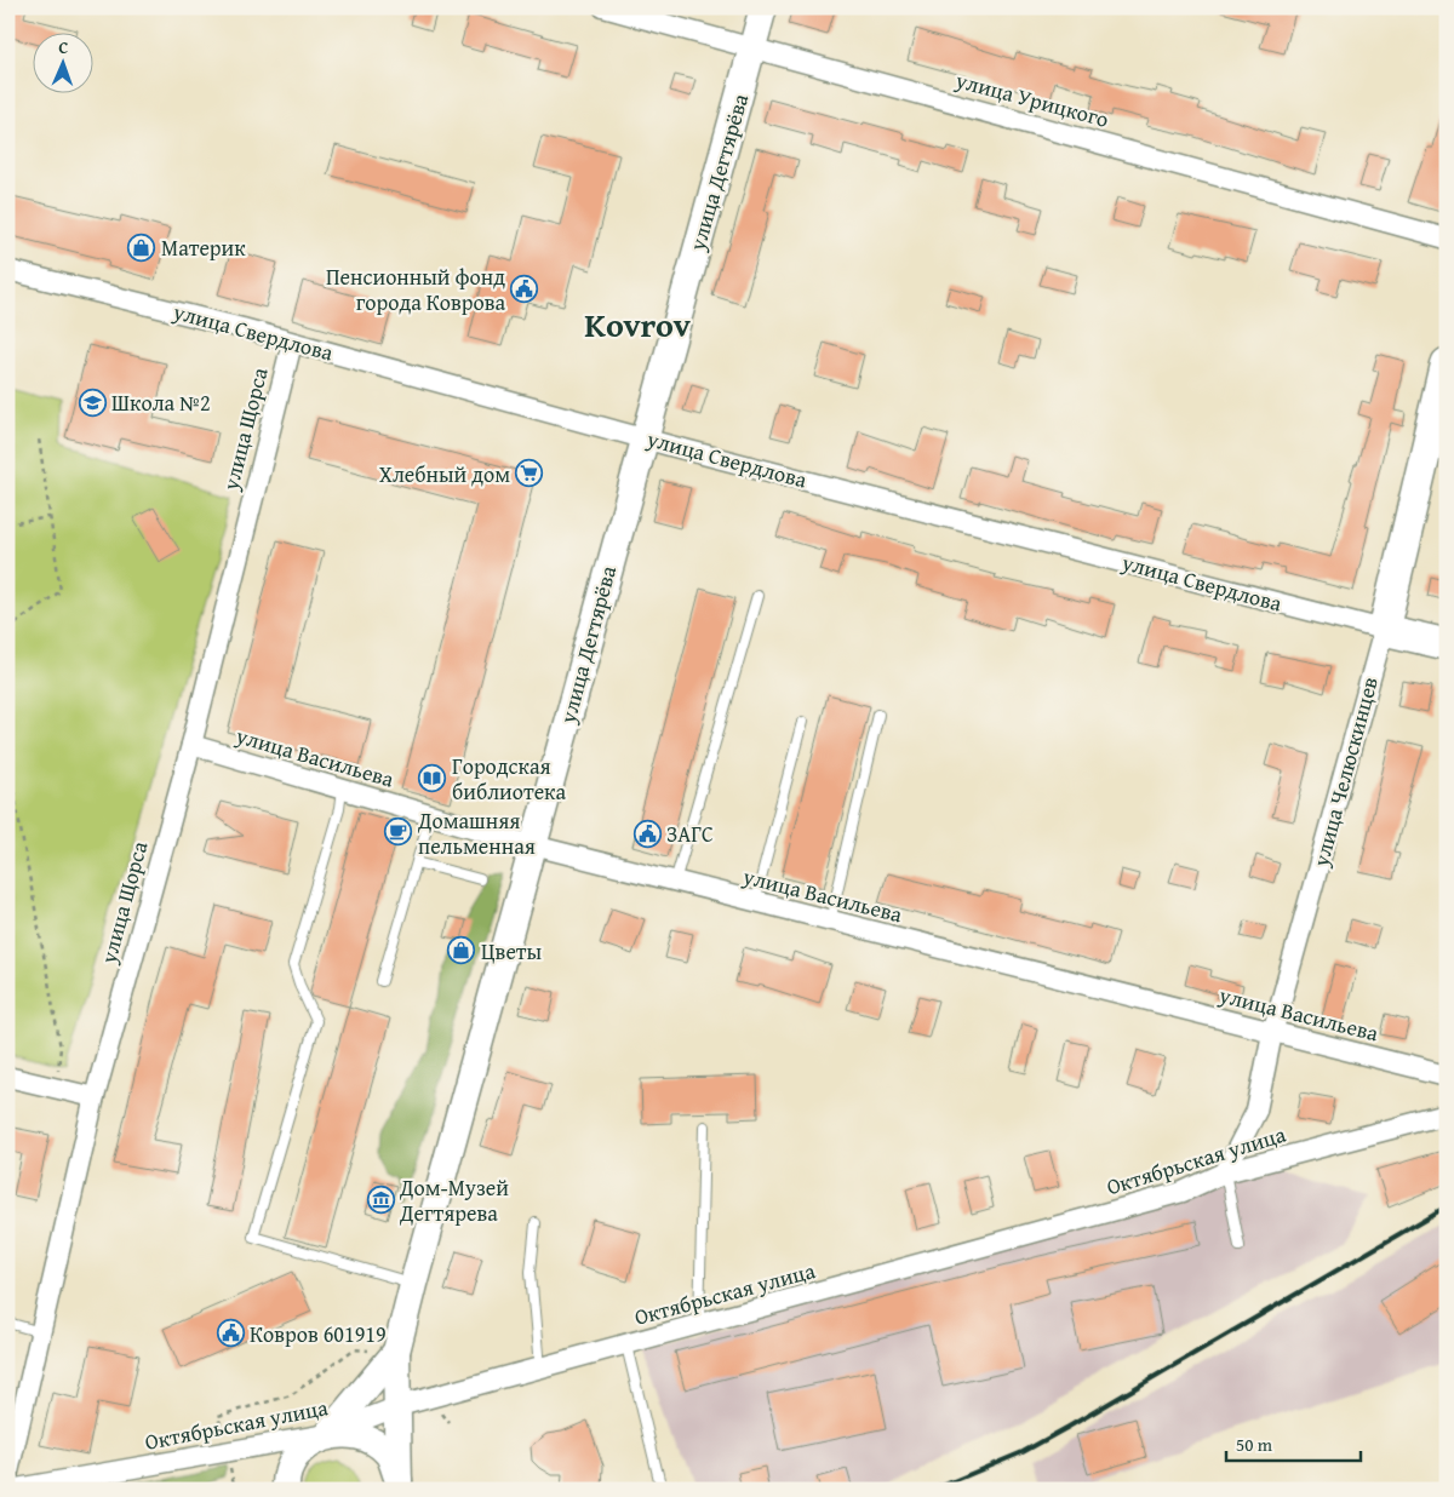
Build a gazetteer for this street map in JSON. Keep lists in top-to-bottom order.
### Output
{
  "streets": {
    "main road": ["улица Дегтярёва", "улица Свердлова", "улица Челюскинцев"],
    "street": [
      "улица Урицкого",
      "улица Щорса",
      "улица Васильева",
      "Октябрьская улица"
    ]
  },
  "crossings": [
    ["улица Урицкого", "улица Дегтярёва"],
    ["улица Дегтярёва", "улица Свердлова"],
    ["улица Дегтярёва", "улица Васильева"],
    ["улица Дегтярёва", "Октябрьская улица"],
    ["улица Свердлова", "улица Щорса"],
    ["улица Свердлова", "улица Челюскинцев"],
    ["улица Щорса", "улица Васильева"],
    ["улица Васильева", "улица Челюскинцев"],
    ["улица Челюскинцев", "Октябрьская улица"]
  ],
  "districts": ["Kovrov"],
  "places": {
    "shop": ["Материк", "Цветы"],
    "public building": ["Пенсионный фонд города Коврова", "ЗАГС", "Ковров 601919"],
    "school or university": ["Школа №2"],
    "supermarket": ["Хлебный дом"],
    "library": ["Городская библиотека"],
    "cafe": ["Домашняя пельменная"],
    "museum": ["Дом-Музей Дегтярева"]
  },
  "scale_bar": "50 m",
  "north": "top"
}
